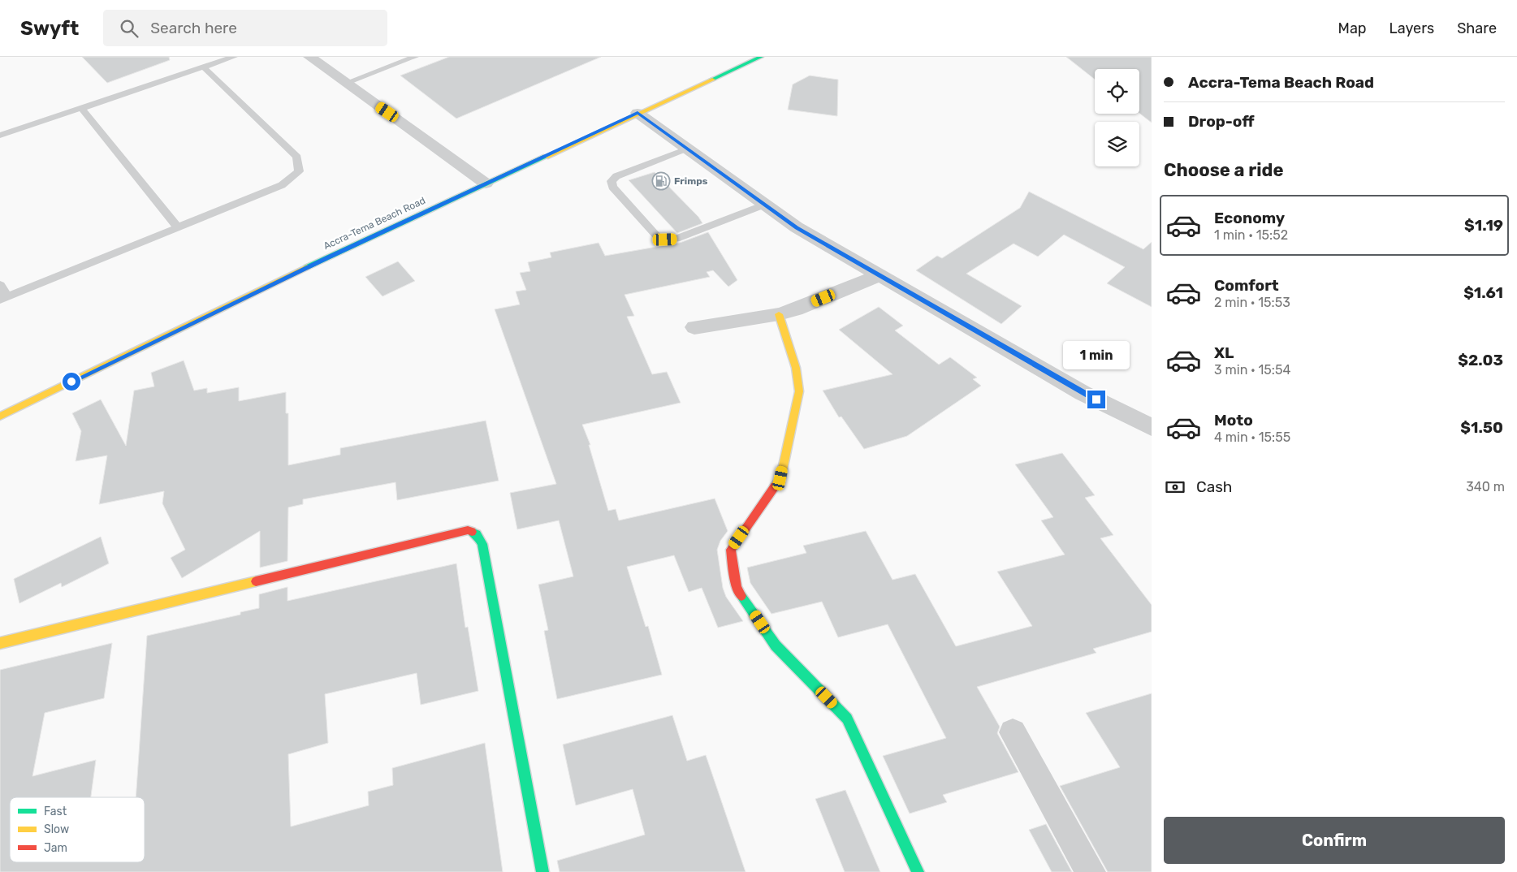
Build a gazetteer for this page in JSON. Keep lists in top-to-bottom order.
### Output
{
  "streets": {
    "street": ["Accra-Tema Beach Road"]
  },
  "places": {
    "fuel station": ["Frimps"]
  },
  "legend": ["Fast", "Slow", "Jam"],
  "page": {
    "header": "Swyft",
    "search": "Search here",
    "nav": ["Map", "Layers", "Share"],
    "banner": ["Accra-Tema Beach Road", "Drop-off"],
    "heading": "Choose a ride",
    "list": [
      {
        "name": "Economy",
        "note": "1 min · 15:52",
        "value": "$1.19"
      },
      {
        "name": "Comfort",
        "note": "2 min · 15:53",
        "value": "$1.61"
      },
      {
        "name": "XL",
        "note": "3 min · 15:54",
        "value": "$2.03"
      },
      {
        "name": "Moto",
        "note": "4 min · 15:55",
        "value": "$1.50"
      }
    ],
    "bubble": "1 min",
    "pay": ["Cash", "340 m"],
    "buttons": "Confirm"
  }
}
